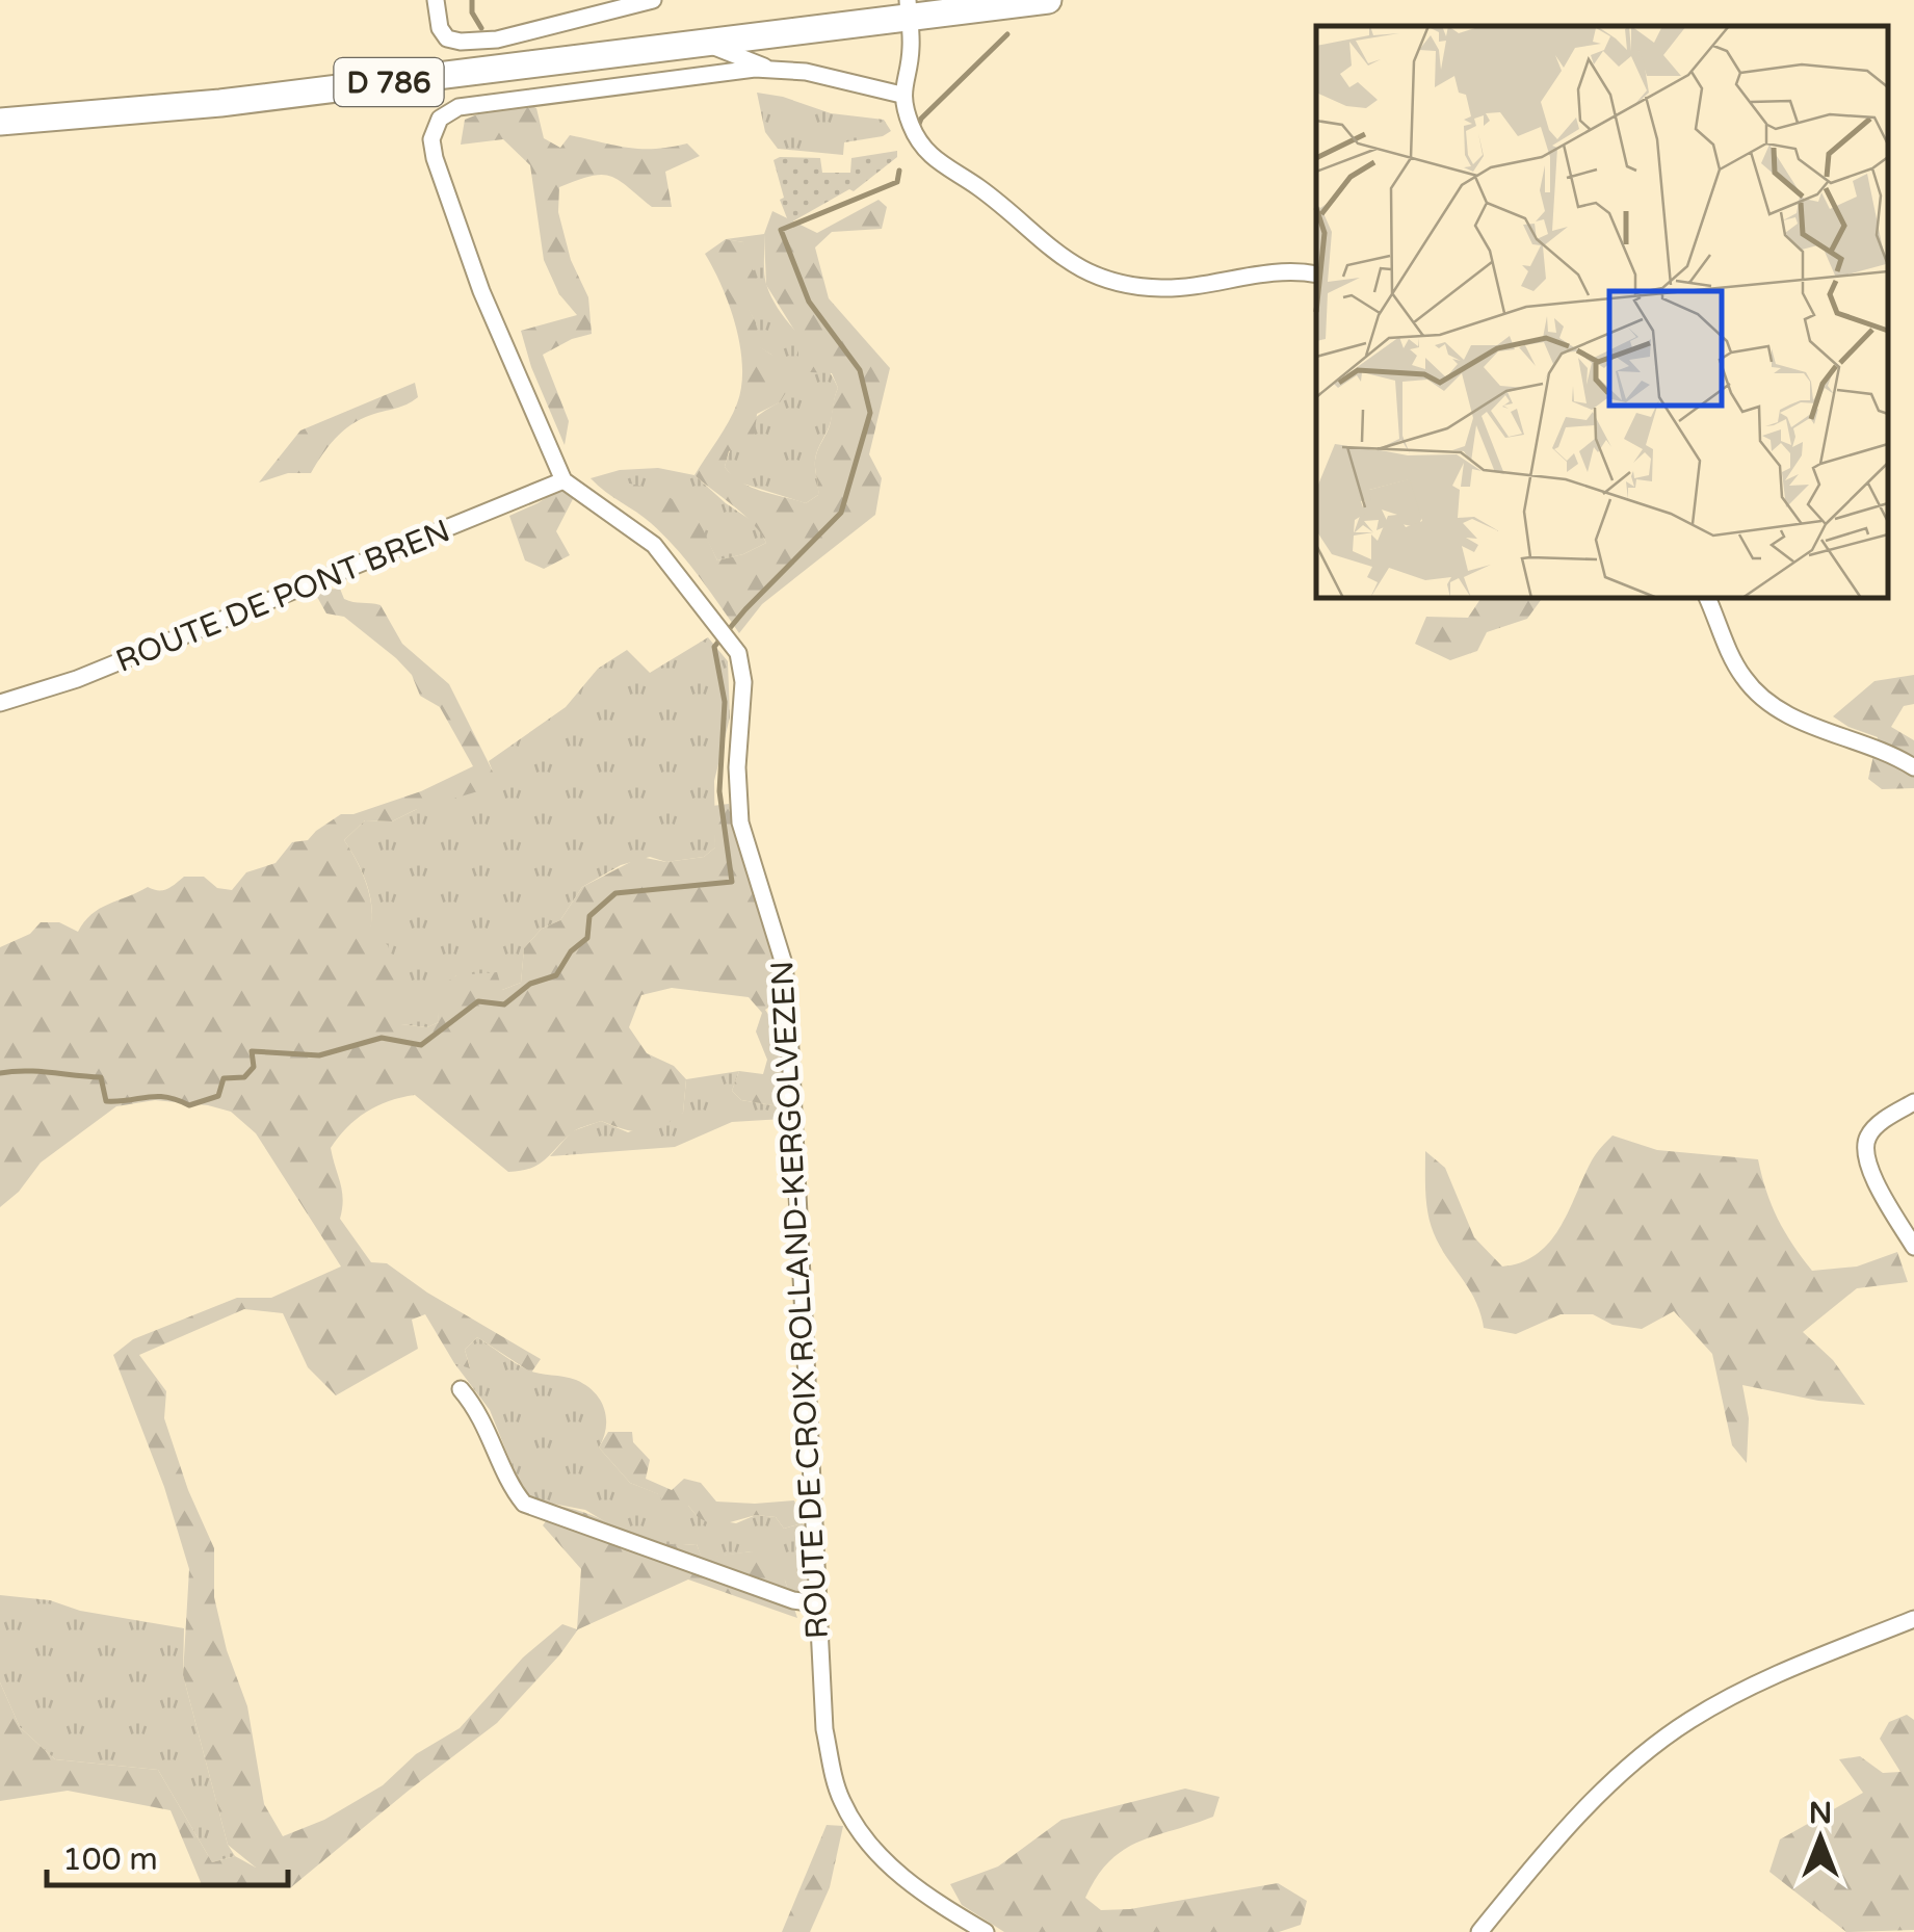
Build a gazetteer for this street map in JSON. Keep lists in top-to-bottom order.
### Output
{
  "streets": {
    "main road": ["D 786"],
    "street": ["ROUTE DE PONT BREN", "ROUTE DE CROIX ROLLAND-KERGOLVEZEN"]
  },
  "crossings": [
    ["ROUTE DE PONT BREN", "ROUTE DE CROIX ROLLAND-KERGOLVEZEN"]
  ],
  "scale_bar": "100 m",
  "north": "top"
}
